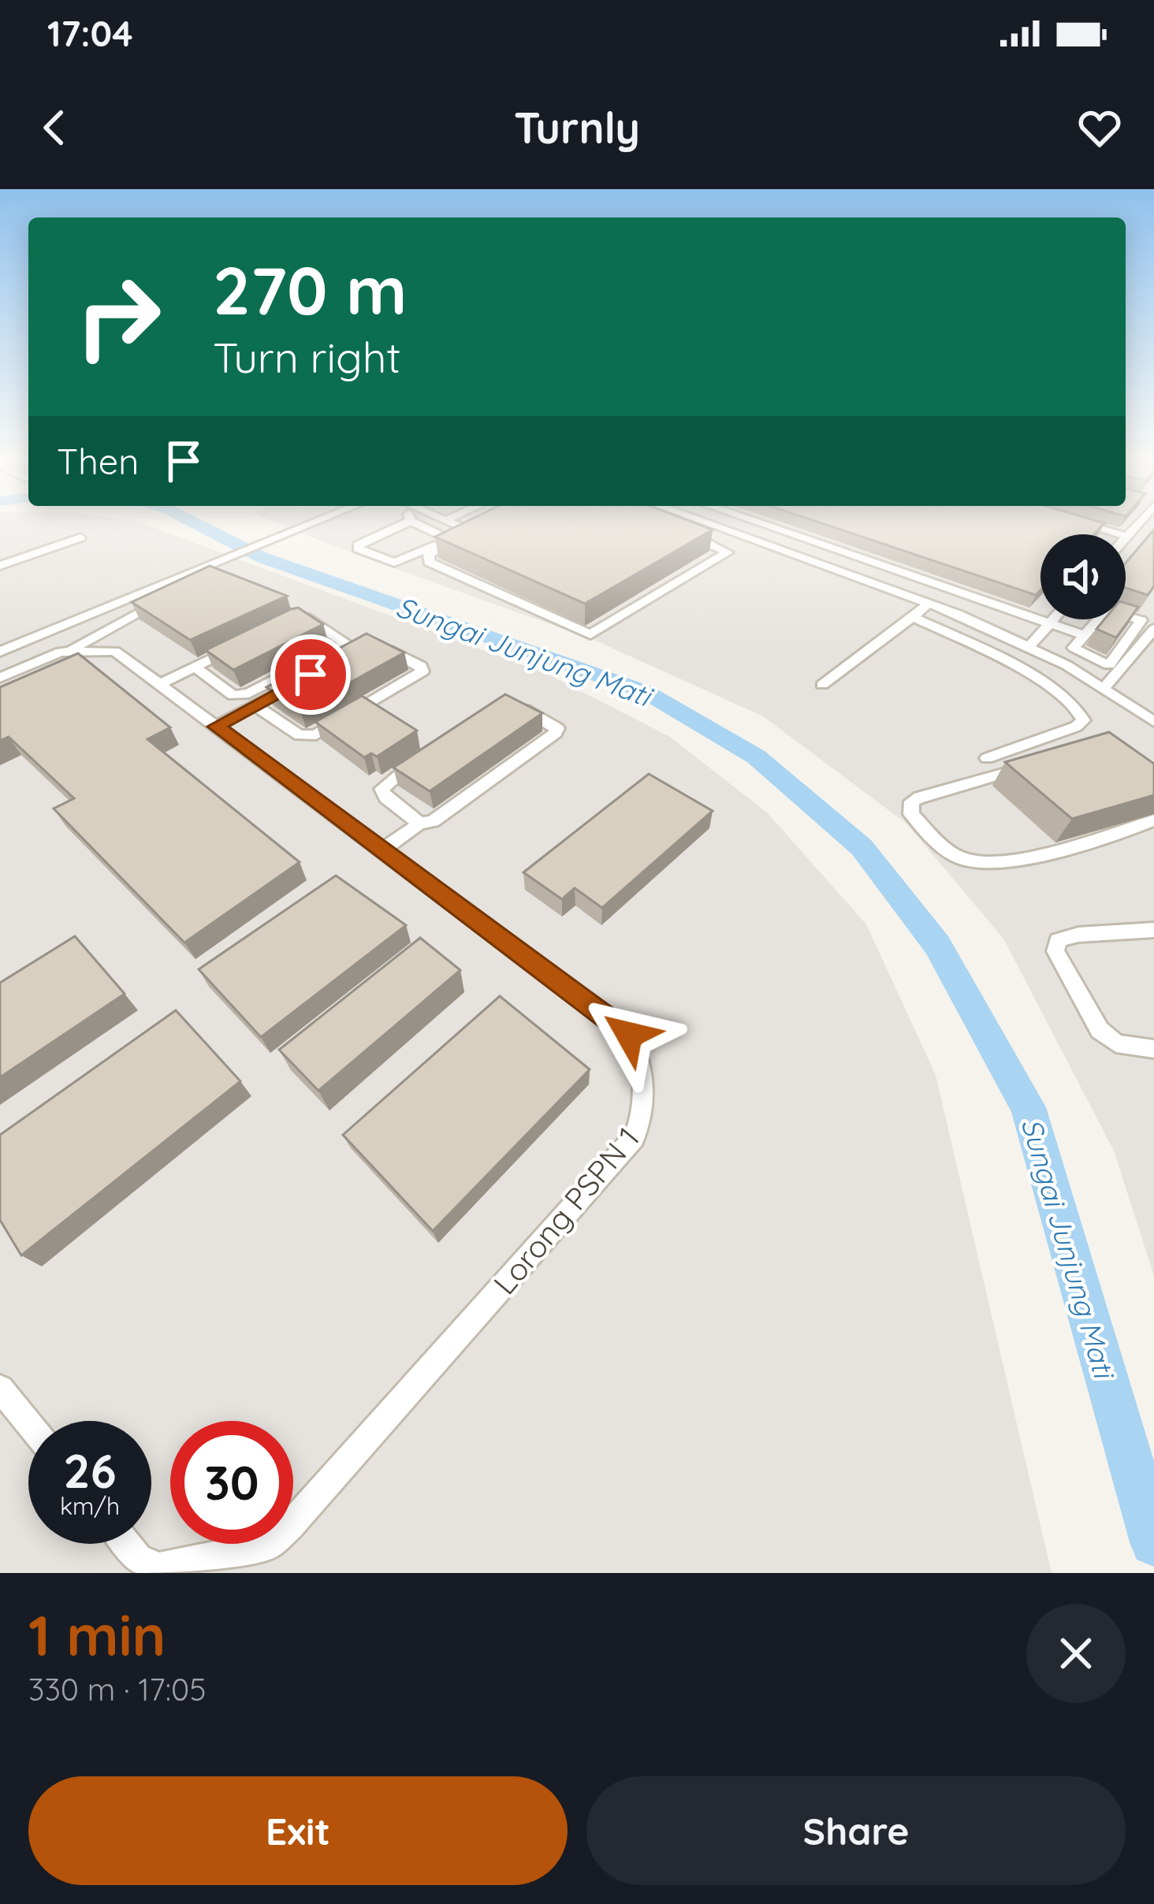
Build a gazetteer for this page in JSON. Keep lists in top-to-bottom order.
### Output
{
  "streets": {
    "street": ["Lorong PSPN 1"]
  },
  "water": ["Sungai Junjung Mati"],
  "page": {
    "status": "17:04",
    "header": "Turnly",
    "turn": ["270 m", "Turn right"],
    "then": "Then",
    "speed": "26 km/h",
    "limit": "30",
    "heading": ["1 min", "330 m · 17:05"],
    "buttons": ["Exit", "Share"]
  }
}
